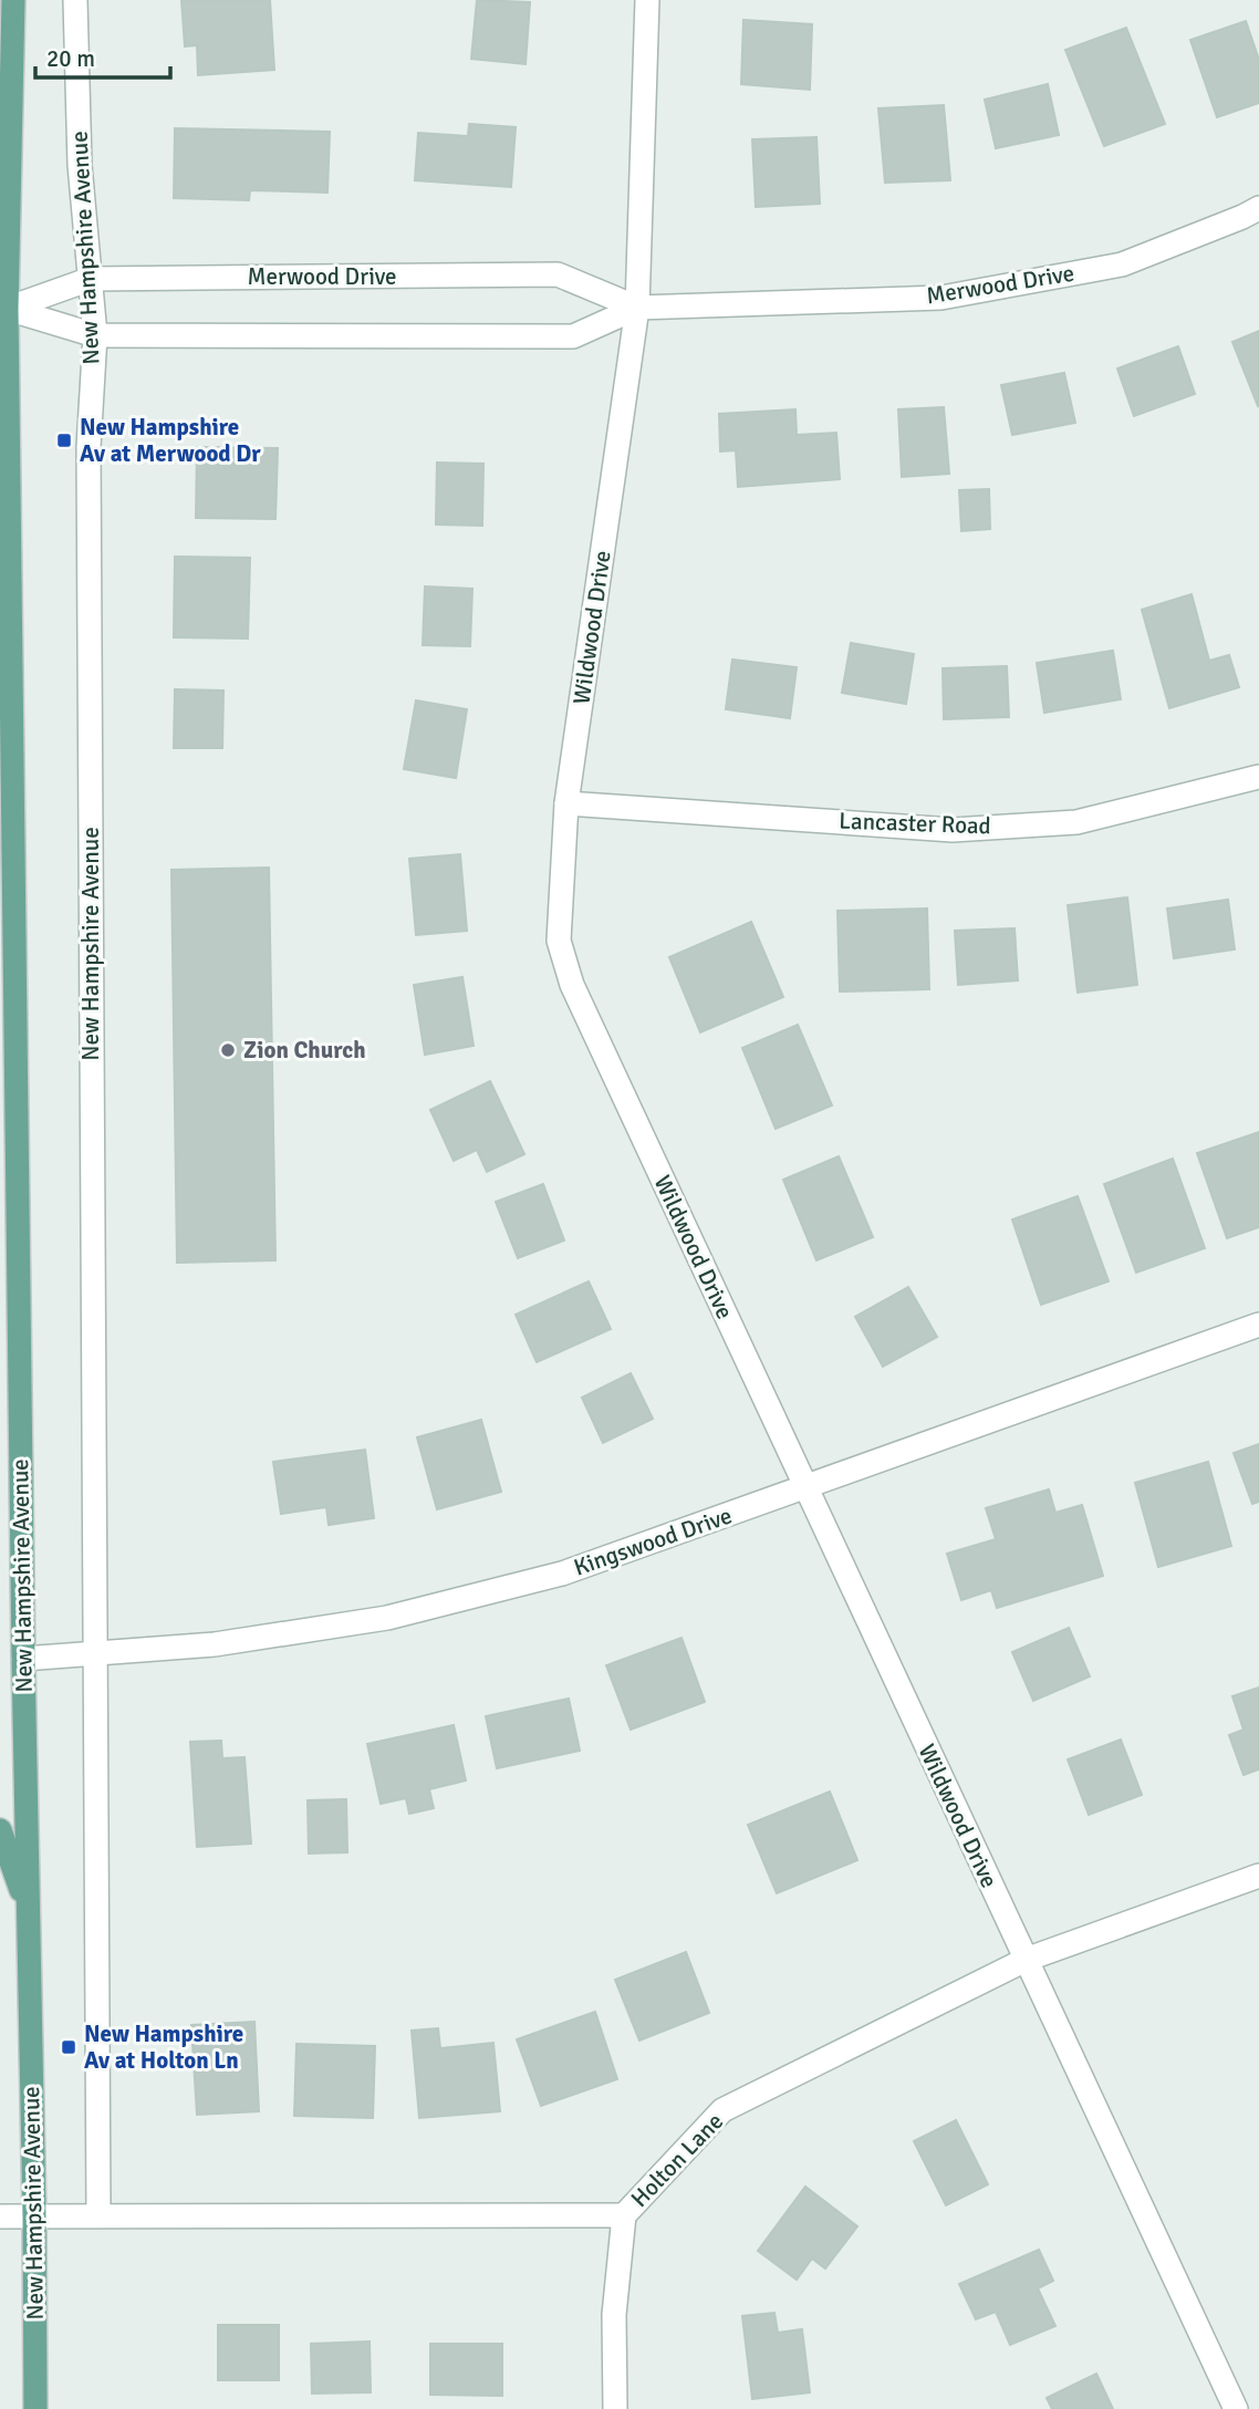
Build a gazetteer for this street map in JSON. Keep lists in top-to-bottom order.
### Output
{
  "streets": {
    "main road": ["New Hampshire Avenue"],
    "street": [
      "Merwood Drive",
      "Wildwood Drive",
      "Lancaster Road",
      "Kingswood Drive",
      "Holton Lane"
    ]
  },
  "crossings": [
    ["New Hampshire Avenue", "Merwood Drive"],
    ["New Hampshire Avenue", "Kingswood Drive"],
    ["New Hampshire Avenue", "Holton Lane"],
    ["Merwood Drive", "Wildwood Drive"],
    ["Wildwood Drive", "Lancaster Road"],
    ["Wildwood Drive", "Kingswood Drive"],
    ["Wildwood Drive", "Holton Lane"]
  ],
  "places": {
    "transit": ["New Hampshire Av at Merwood Dr", "New Hampshire Av at Holton Ln"],
    "other": ["Zion Church"]
  },
  "scale_bar": "20 m"
}
